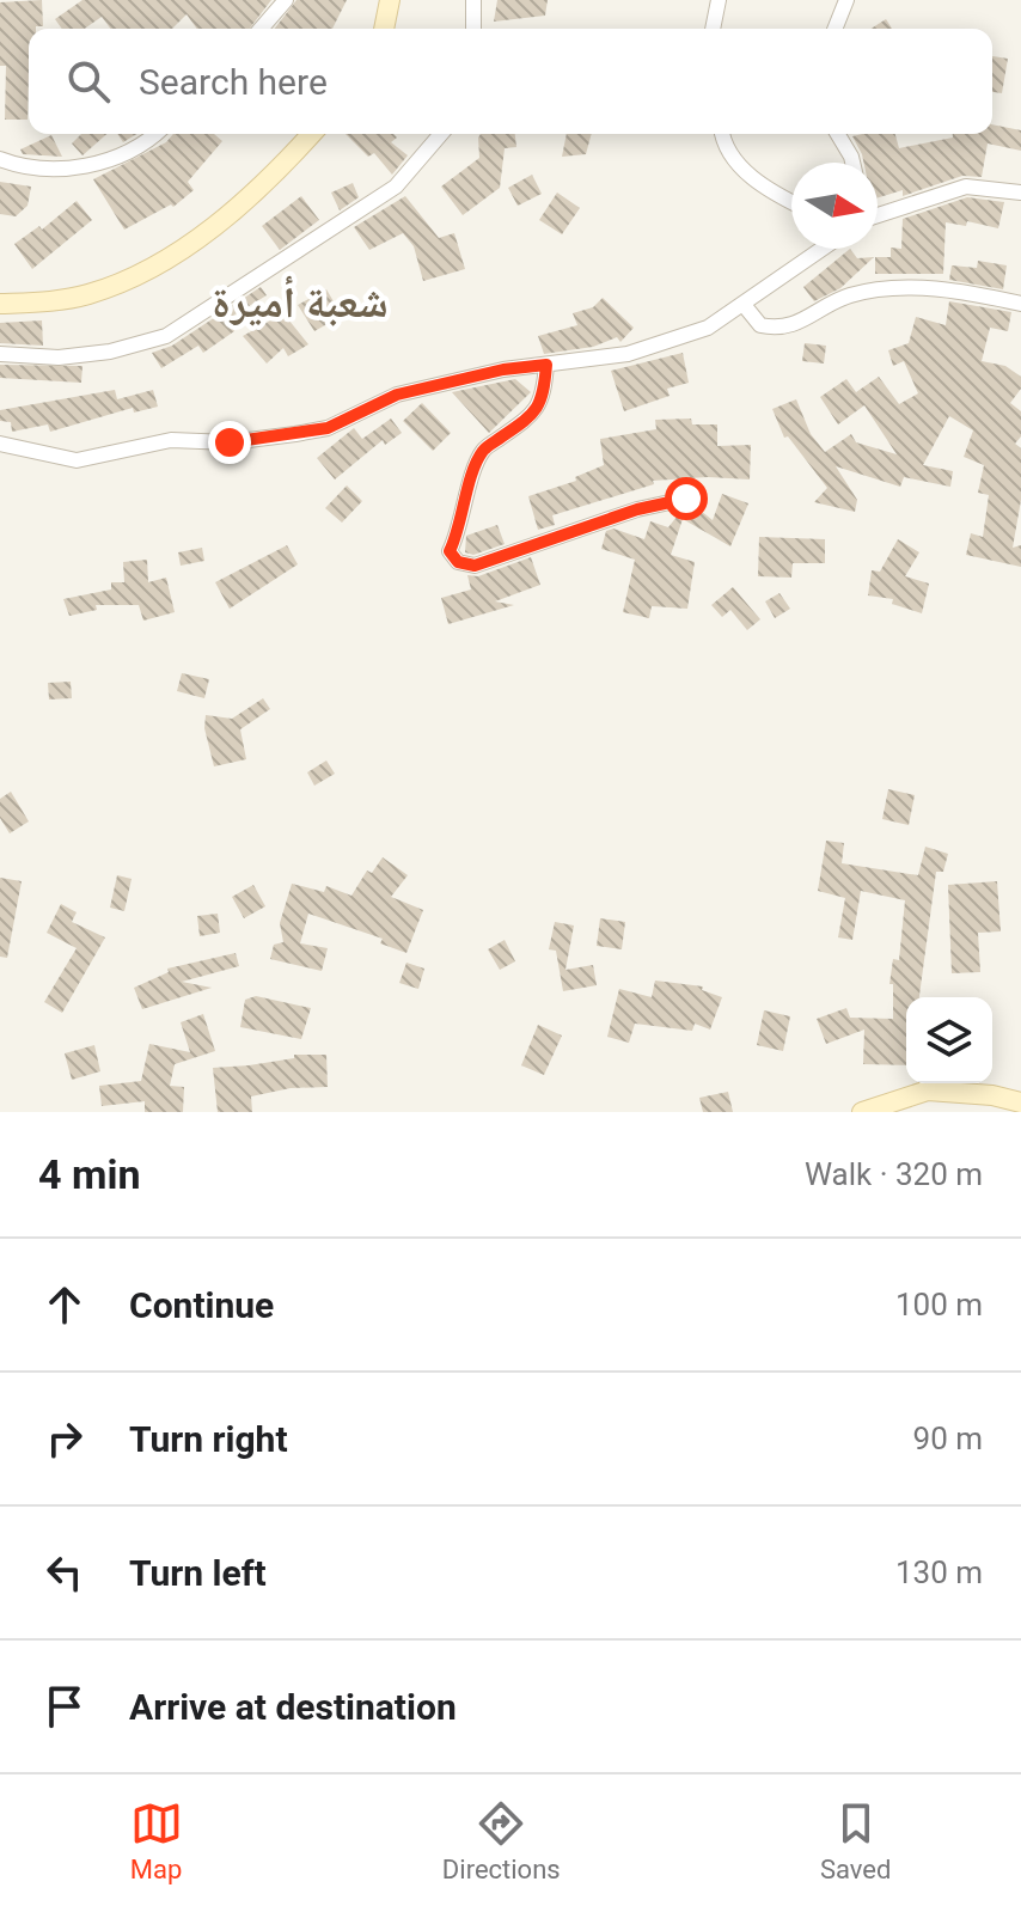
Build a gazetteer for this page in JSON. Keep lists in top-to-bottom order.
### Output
{
  "districts": ["شعبة أميرة"],
  "north": "right",
  "page": {
    "search": "Search here",
    "heading": ["4 min", "Walk · 320 m"],
    "list": [
      ["Continue", "100 m"],
      ["Turn right", "90 m"],
      ["Turn left", "130 m"],
      "Arrive at destination"
    ],
    "nav": ["Map", "Directions", "Saved"]
  }
}
